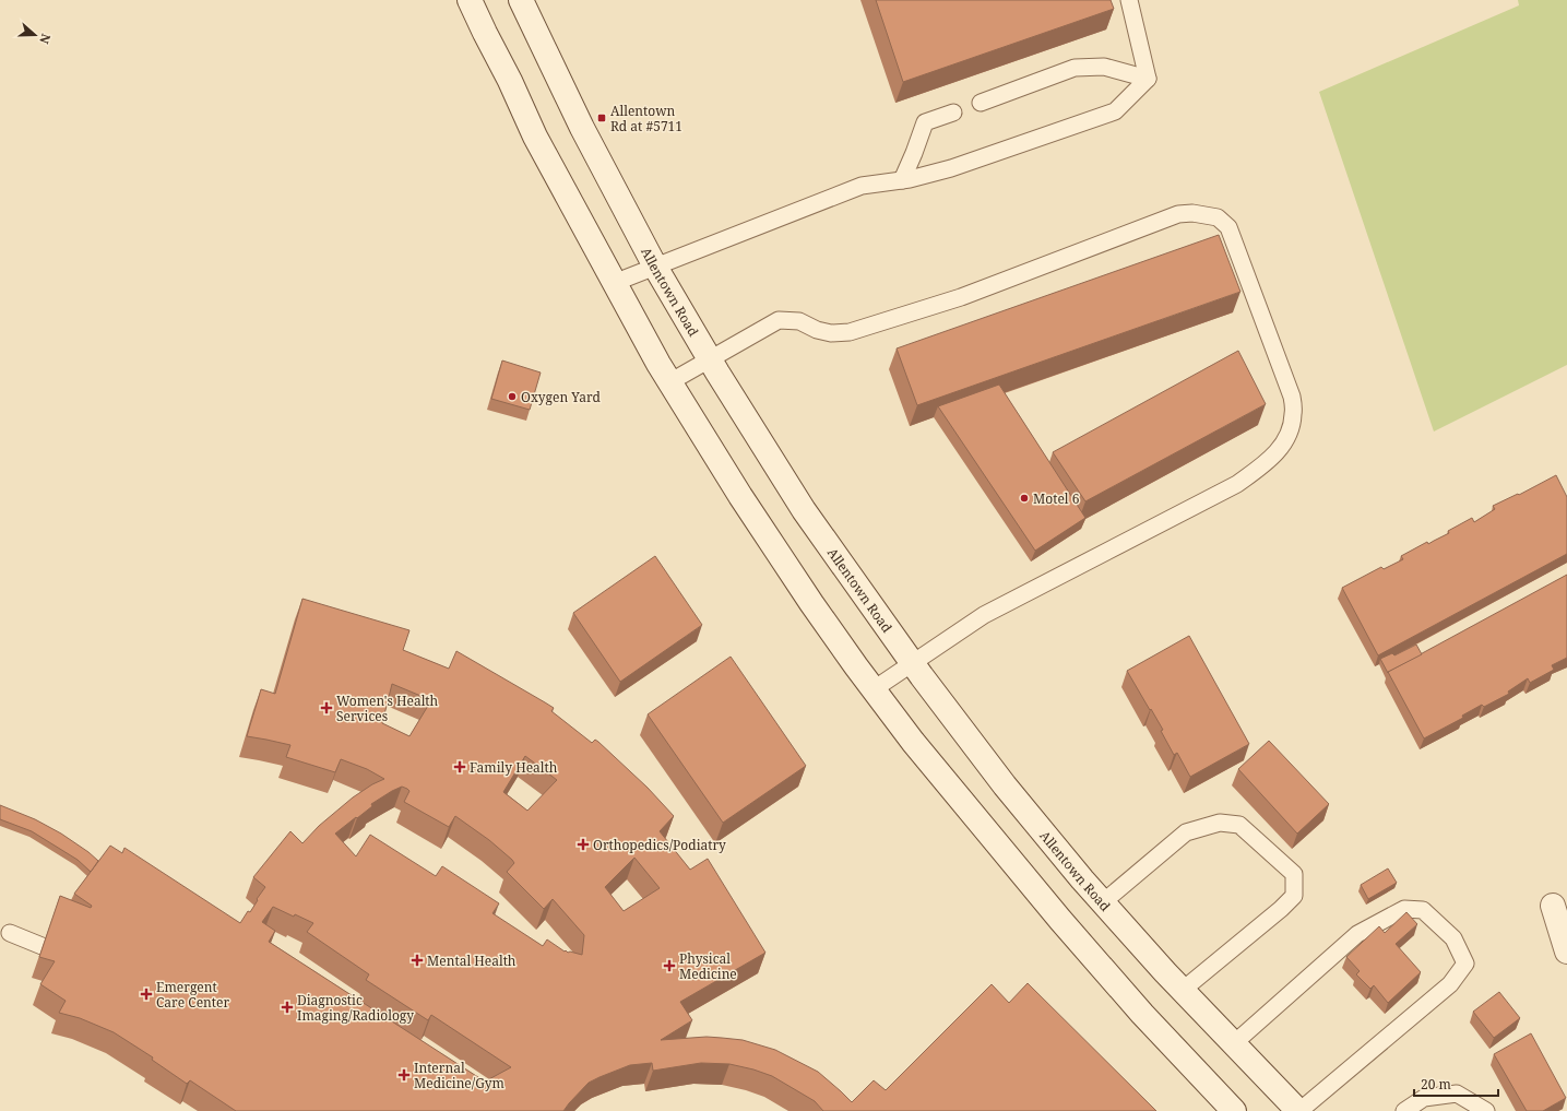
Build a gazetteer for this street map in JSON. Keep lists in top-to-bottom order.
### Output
{
  "streets": {
    "main road": ["Allentown Road"]
  },
  "places": {
    "transit": ["Allentown Rd at #5711"],
    "other": ["Oxygen Yard", "Motel 6"],
    "health": [
      "Women's Health Services",
      "Family Health",
      "Orthopedics/Podiatry",
      "Mental Health",
      "Physical Medicine",
      "Emergent Care Center",
      "Diagnostic Imaging/Radiology",
      "Internal Medicine/Gym"
    ]
  },
  "scale_bar": "20 m",
  "north": "right"
}
